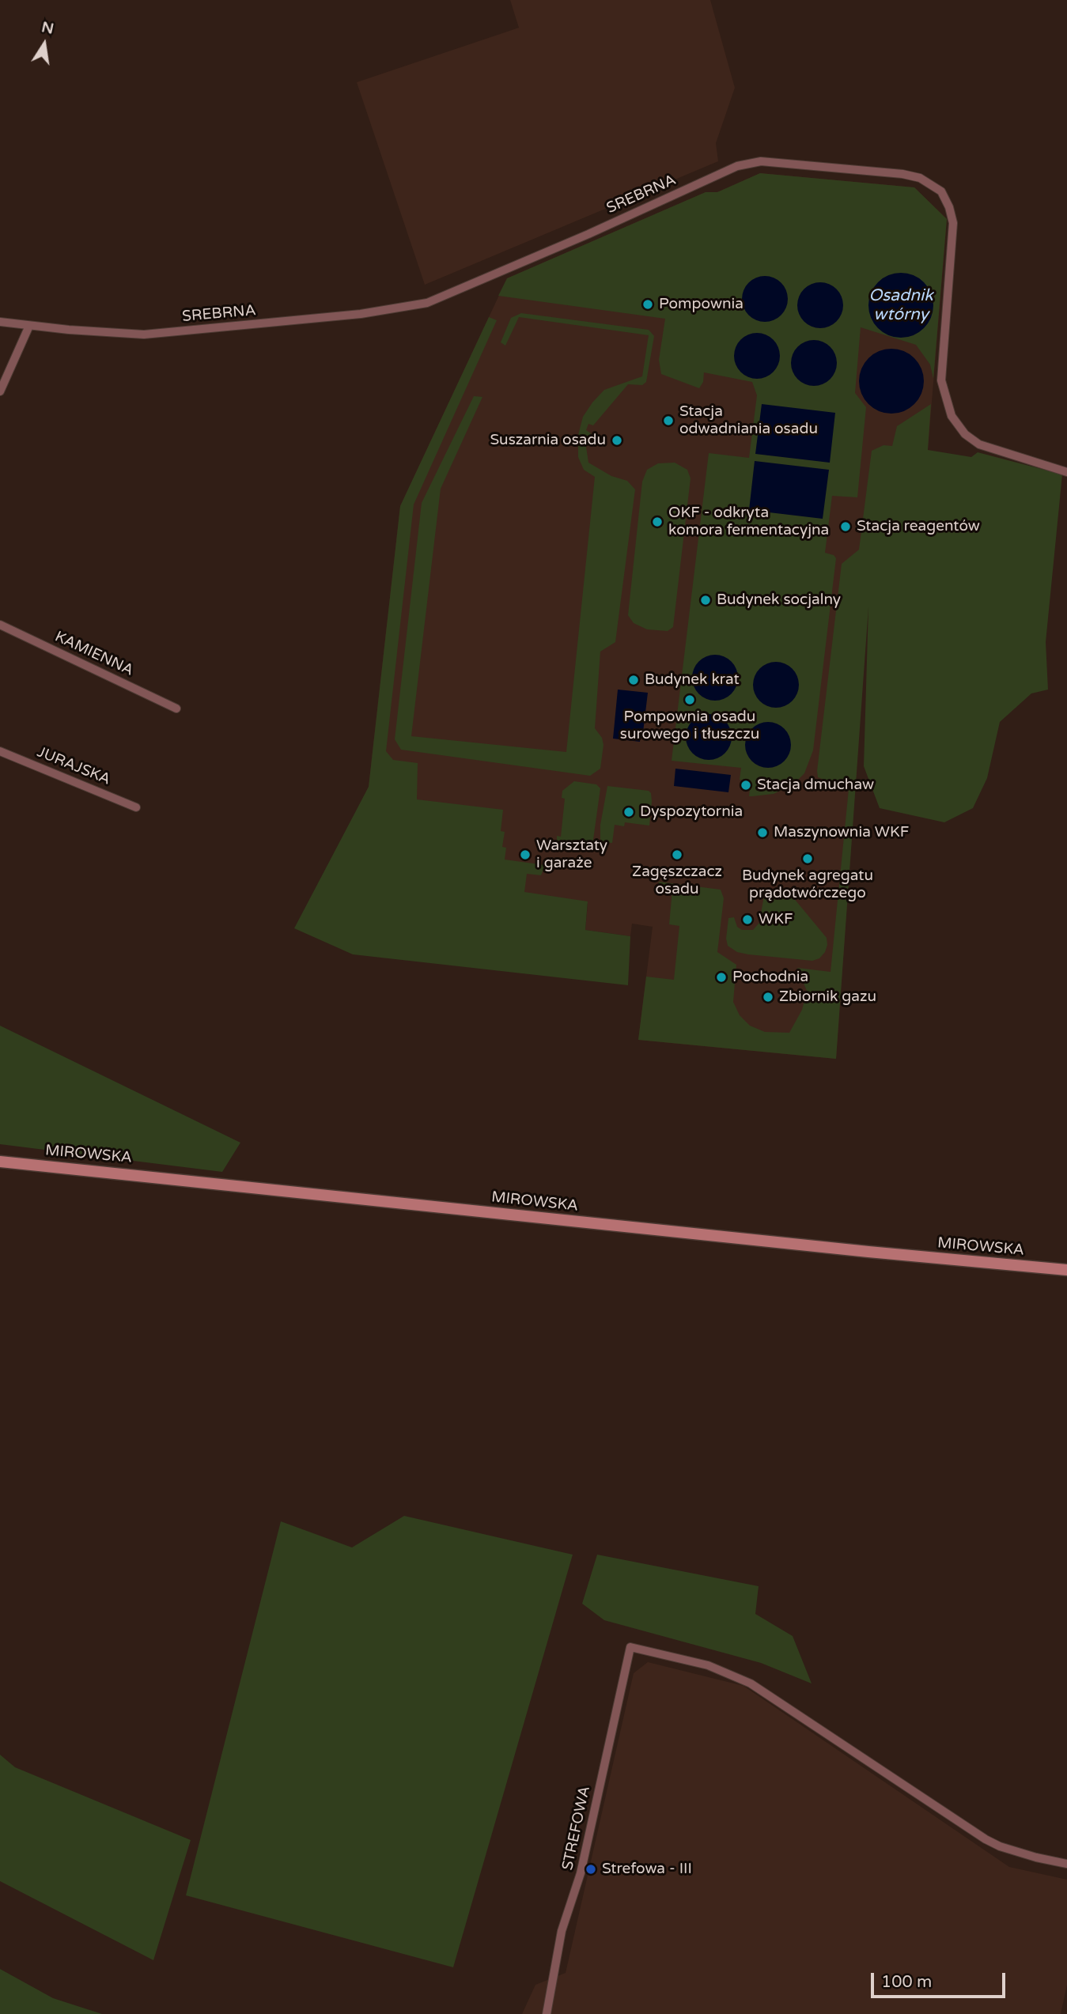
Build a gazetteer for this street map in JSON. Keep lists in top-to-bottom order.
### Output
{
  "streets": {
    "street": [
      "SREBRNA",
      "KAMIENNA",
      "JURAJSKA",
      "MIROWSKA",
      "STREFOWA"
    ]
  },
  "water": ["Osadnik wtórny"],
  "places": [
    "Pompownia",
    "Stacja odwadniania osadu",
    "Suszarnia osadu",
    "OKF - odkryta komora fermentacyjna",
    "Stacja reagentów",
    "Budynek socjalny",
    "Budynek krat",
    "Pompownia osadu surowego i tłuszczu",
    "Stacja dmuchaw",
    "Dyspozytornia",
    "Maszynownia WKF",
    "Warsztaty i garaże",
    "Zagęszczacz osadu",
    "Budynek agregatu prądotwórczego",
    "WKF",
    "Pochodnia",
    "Zbiornik gazu",
    "Strefowa - III"
  ],
  "scale_bar": "100 m",
  "north": "top"
}
